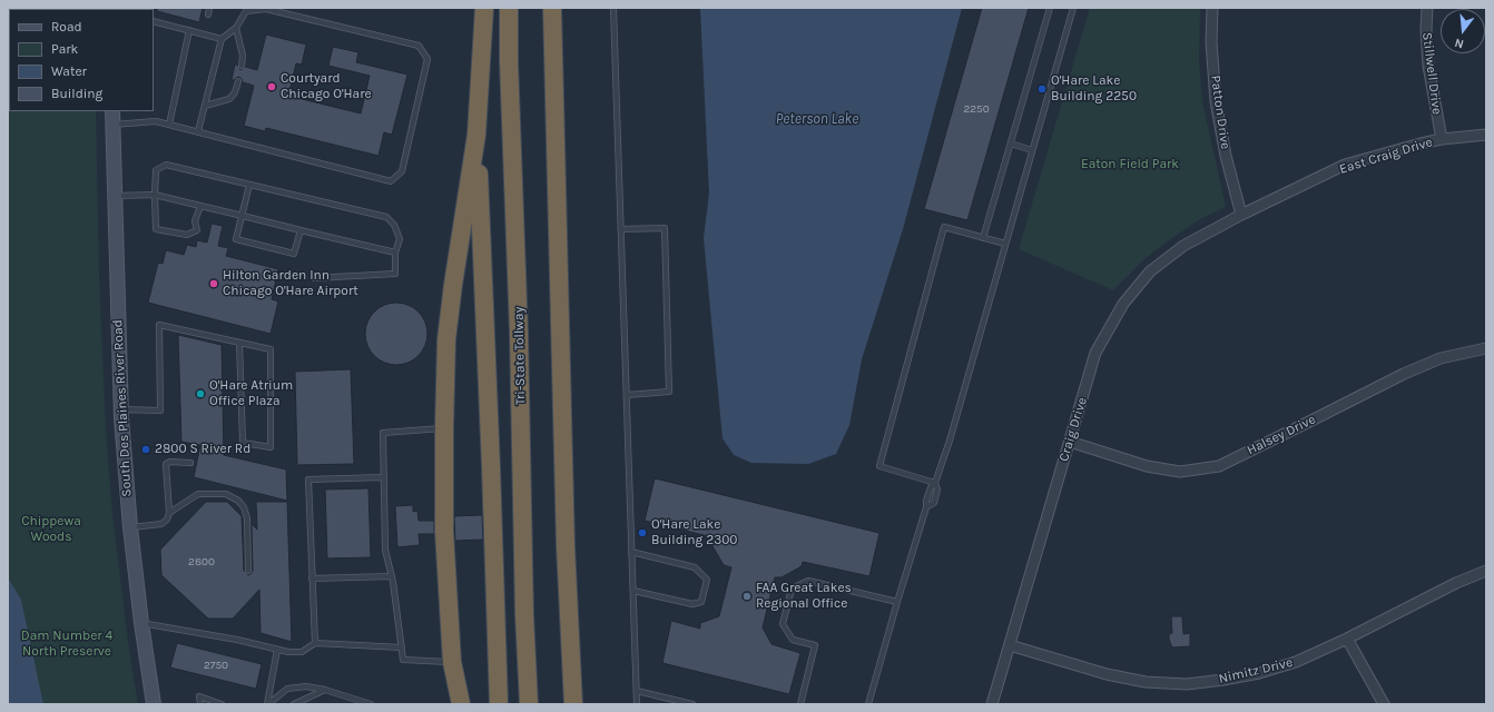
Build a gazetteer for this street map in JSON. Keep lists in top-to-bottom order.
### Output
{
  "streets": {
    "highway": ["Tri-State Tollway"],
    "main road": ["South Des Plaines River Road"],
    "street": [
      "Stillwell Drive",
      "Patton Drive",
      "East Craig Drive",
      "Craig Drive",
      "Halsey Drive",
      "Nimitz Drive"
    ]
  },
  "crossings": [
    ["Stillwell Drive", "East Craig Drive"],
    ["Patton Drive", "East Craig Drive"],
    ["Patton Drive", "Craig Drive"],
    ["East Craig Drive", "Craig Drive"],
    ["Craig Drive", "Halsey Drive"],
    ["Craig Drive", "Nimitz Drive"]
  ],
  "water": ["Peterson Lake"],
  "parks": ["Eaton Field Park", "Chippewa Woods", "Dam Number 4 North Preserve"],
  "places": [
    "Courtyard Chicago O'Hare",
    "O'Hare Lake Building 2250",
    "Hilton Garden Inn Chicago O'Hare Airport",
    "O'Hare Atrium Office Plaza",
    "2800 S River Rd",
    "O'Hare Lake Building 2300",
    "FAA Great Lakes Regional Office"
  ],
  "house_numbers": ["2250", "2800", "2750"],
  "legend": [
    "Road",
    "Park",
    "Water",
    "Building"
  ],
  "north": "bottom"
}
